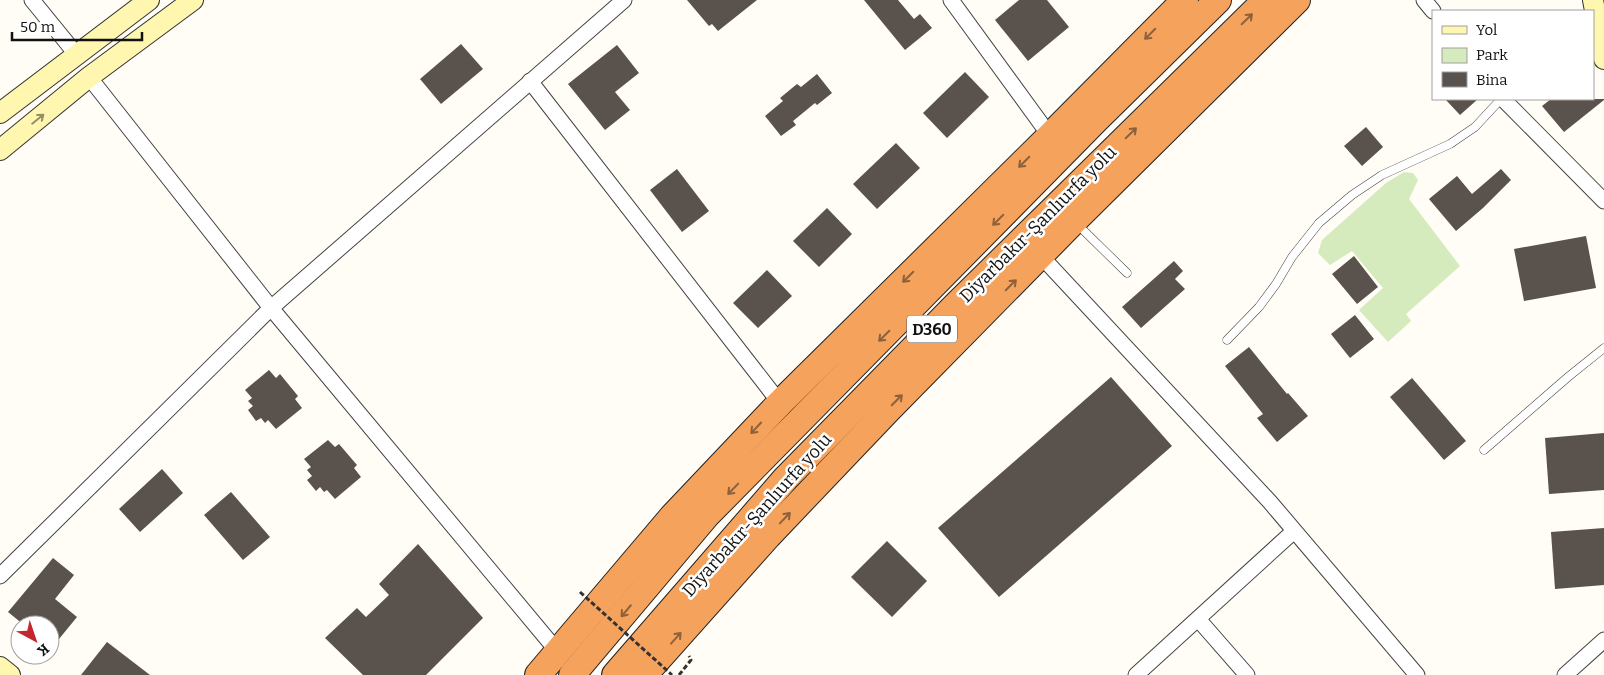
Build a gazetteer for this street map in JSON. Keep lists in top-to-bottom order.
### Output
{
  "streets": {
    "highway": ["Diyarbakır-Şanlıurfa yolu", "D360"]
  },
  "legend": ["Yol", "Park", "Bina"],
  "scale_bar": "50 m",
  "north": "bottom right"
}
